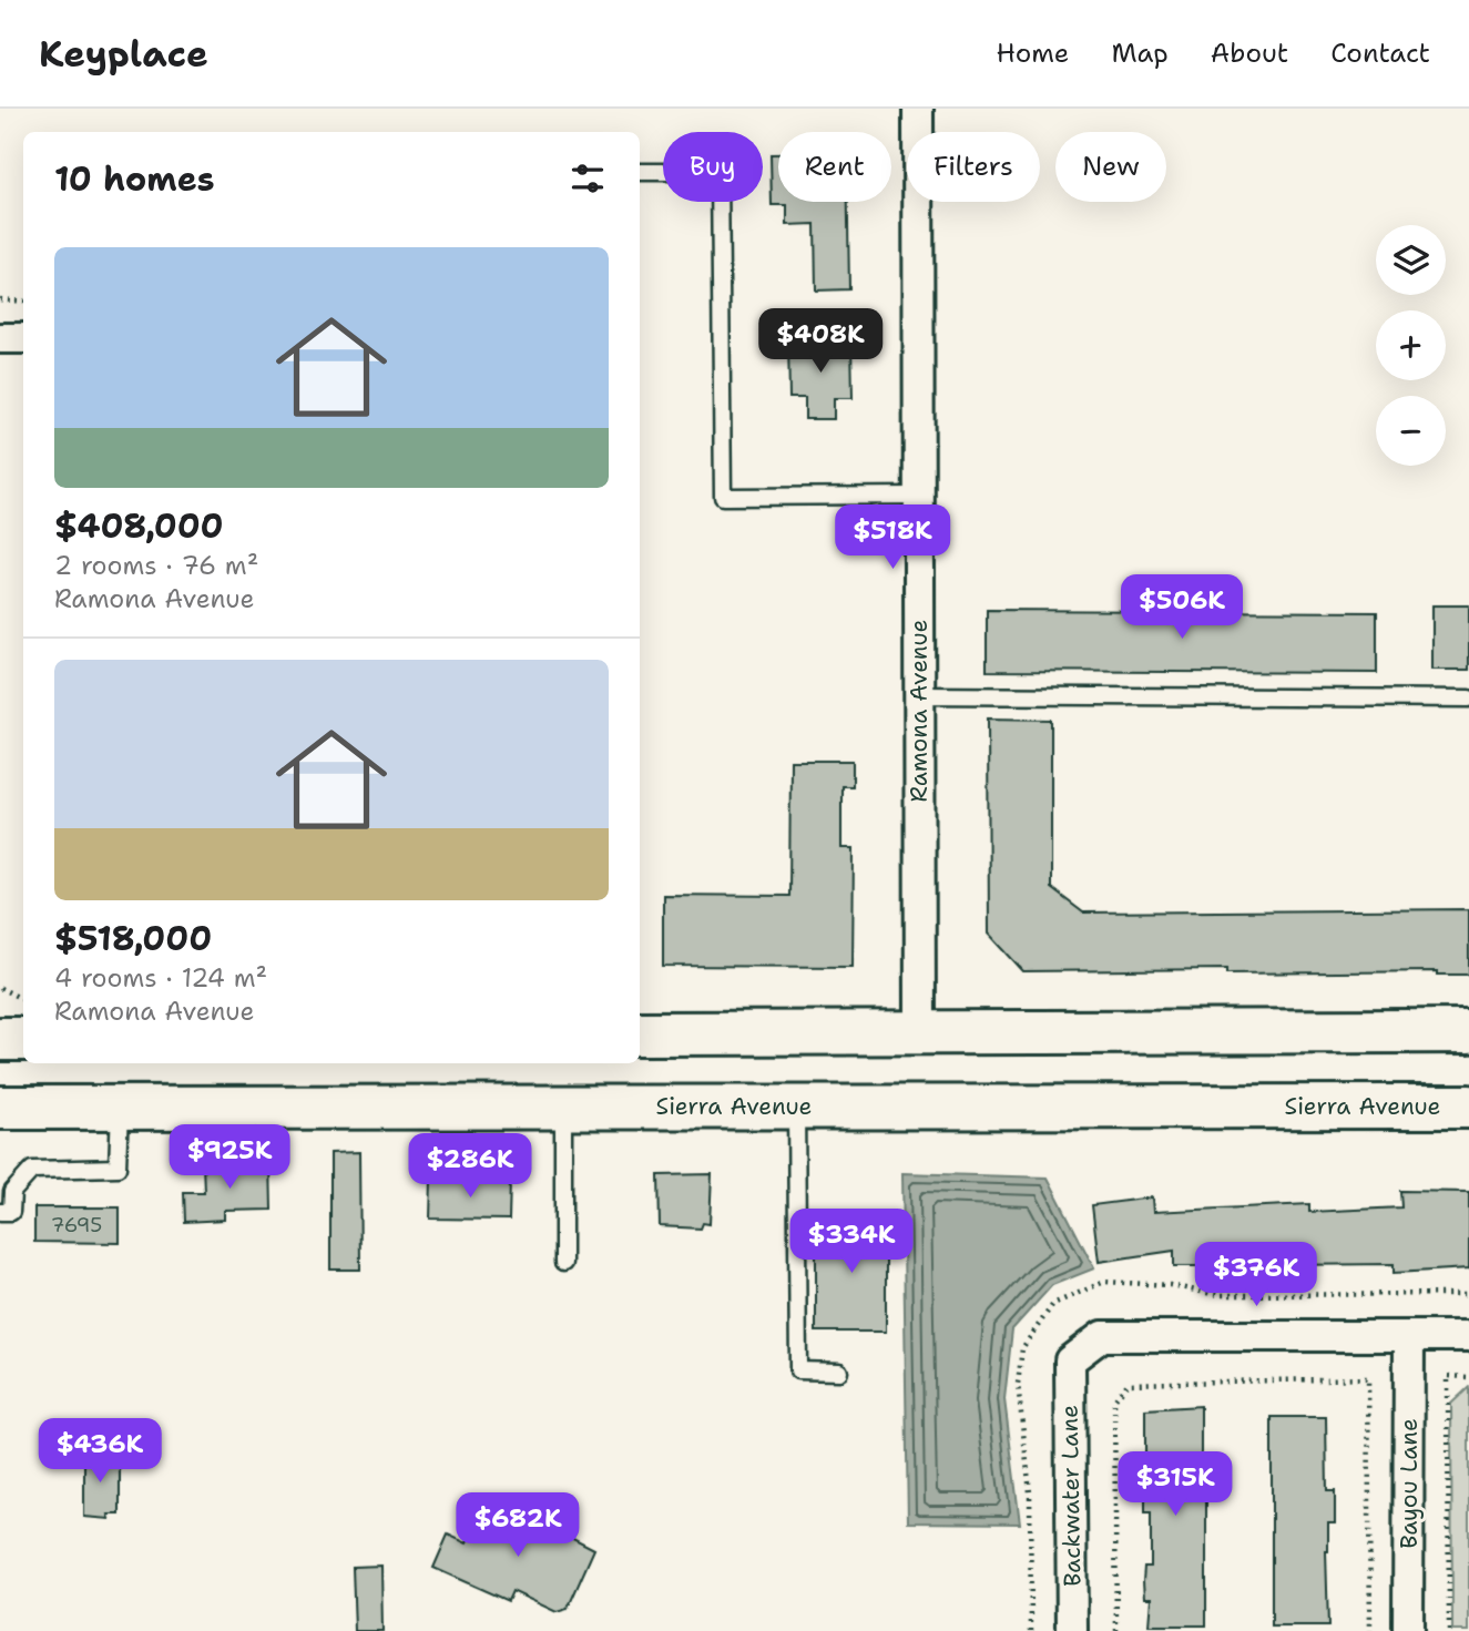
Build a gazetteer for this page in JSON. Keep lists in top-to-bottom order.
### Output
{
  "streets": {
    "main road": ["Sierra Avenue"],
    "street": ["Ramona Avenue", "Bayou Lane", "Backwater Lane"]
  },
  "crossings": [
    ["Bayou Lane", "Backwater Lane"]
  ],
  "house_numbers": ["7695"],
  "page": {
    "header": "Keyplace",
    "nav": [
      "Home",
      "Map",
      "About",
      "Contact"
    ],
    "chip": [
      "Buy",
      "Rent",
      "Filters",
      "New"
    ],
    "heading": "10 homes",
    "map_buttons": ["+", "−"],
    "list": [
      {
        "name": "$408,000",
        "note": "2 rooms · 76 m² · Ramona Avenue"
      },
      {
        "name": "$518,000",
        "note": "4 rooms · 124 m² · Ramona Avenue"
      }
    ],
    "price": [
      "$408K",
      "$518K",
      "$506K",
      "$925K",
      "$286K",
      "$334K",
      "$376K",
      "$436K",
      "$315K",
      "$682K"
    ]
  }
}
